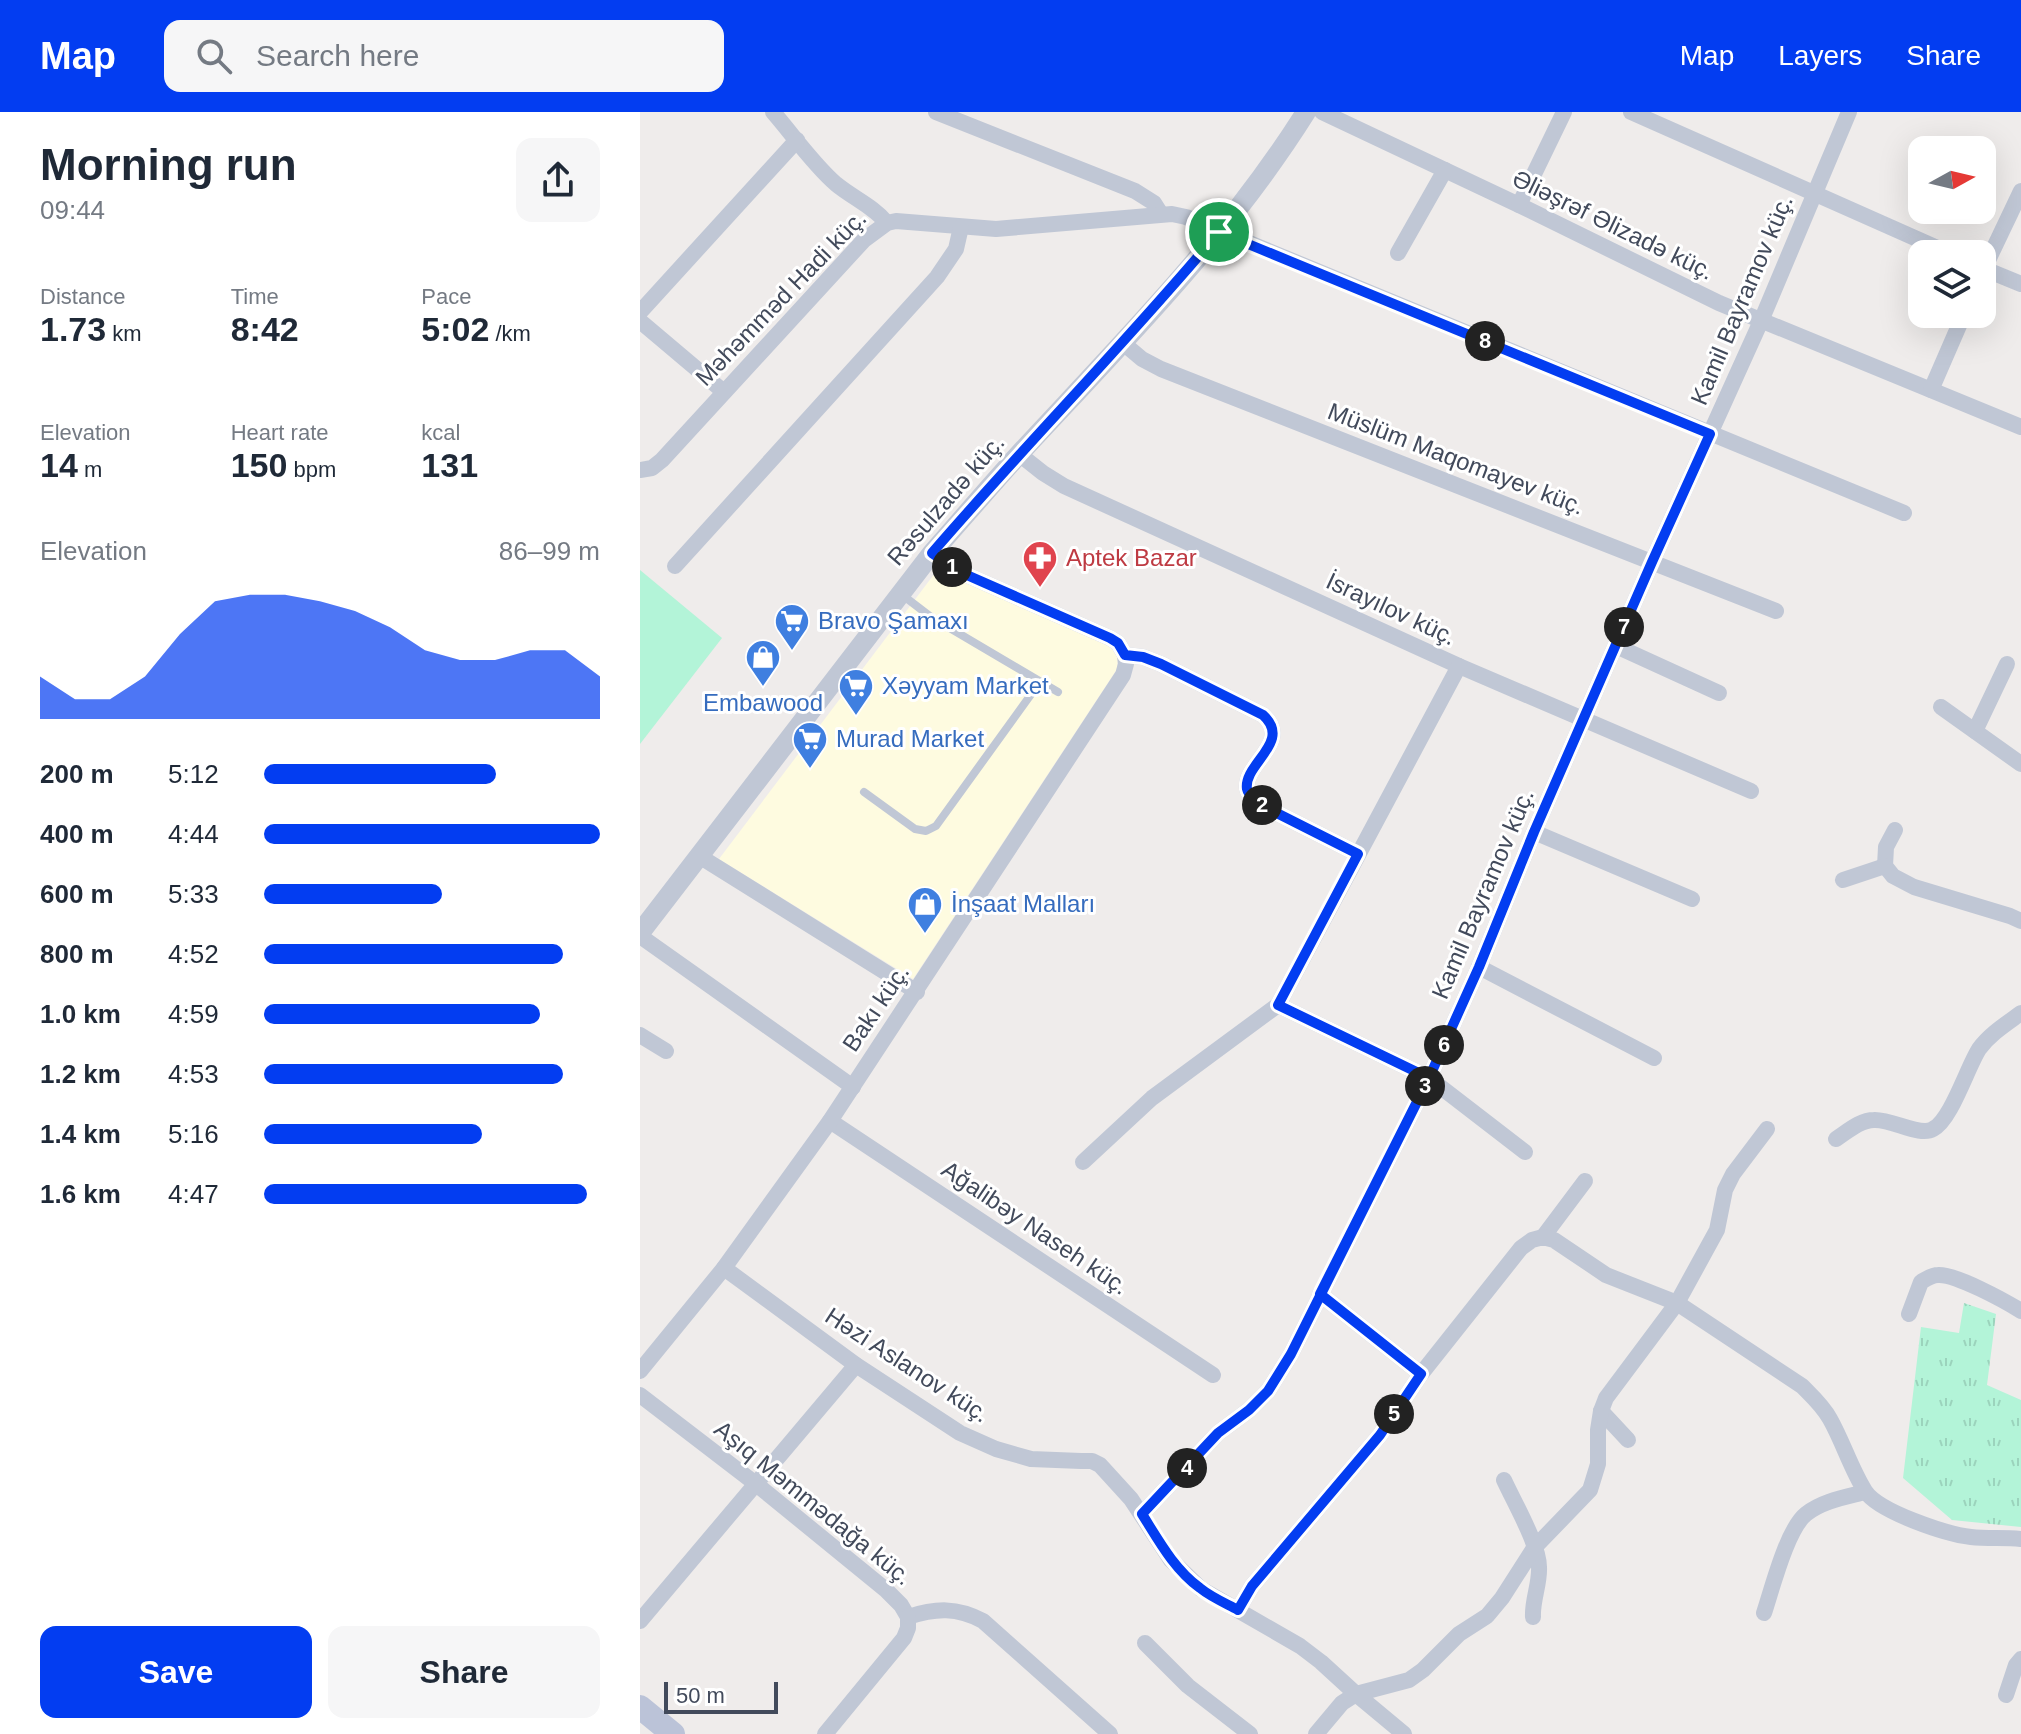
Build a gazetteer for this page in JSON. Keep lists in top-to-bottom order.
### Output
{
  "streets": {
    "street": [
      "Əliəşrəf Əlizadə küç.",
      "Məhəmməd Hadi küç.",
      "Kamil Bayramov küç.",
      "Müslüm Maqomayev küç.",
      "Rəsulzadə küç.",
      "İsrayılov küç.",
      "Bakı küç.",
      "Ağalibəy Naseh küç.",
      "Həzi Aslanov küç.",
      "Aşıq Məmmədağa küç."
    ]
  },
  "crossings": [
    ["Əliəşrəf Əlizadə küç.", "Kamil Bayramov küç."],
    ["Məhəmməd Hadi küç.", "Kamil Bayramov küç."],
    ["Məhəmməd Hadi küç.", "Rəsulzadə küç."],
    ["Kamil Bayramov küç.", "Müslüm Maqomayev küç."],
    ["Kamil Bayramov küç.", "İsrayılov küç."],
    ["Kamil Bayramov küç.", "Həzi Aslanov küç."],
    ["Müslüm Maqomayev küç.", "Rəsulzadə küç."],
    ["Rəsulzadə küç.", "İsrayılov küç."],
    ["Bakı küç.", "Ağalibəy Naseh küç."],
    ["Bakı küç.", "Həzi Aslanov küç."]
  ],
  "places": {
    "pharmacy": ["Aptek Bazar"],
    "supermarket": ["Bravo Şamaxı", "Xəyyam Market", "Murad Market"],
    "shop": ["Embawood", "İnşaat Malları"]
  },
  "scale_bar": "50 m",
  "north": "right",
  "page": {
    "header": "Map",
    "search": "Search here",
    "nav": ["Map", "Layers", "Share"],
    "heading": ["Morning run", "09:44"],
    "stats": [
      ["Distance", "1.73 km"],
      ["Time", "8:42"],
      ["Pace", "5:02 /km"],
      ["Elevation", "14 m"],
      ["Heart rate", "150 bpm"],
      ["kcal", "131"]
    ],
    "pins": [
      "8",
      "1",
      "7",
      "2",
      "6",
      "3",
      "5",
      "4"
    ],
    "chart": ["Elevation", "86–99 m"],
    "list": [
      {
        "name": "200 m",
        "note": "5:12"
      },
      {
        "name": "400 m",
        "note": "4:44"
      },
      {
        "name": "600 m",
        "note": "5:33"
      },
      {
        "name": "800 m",
        "note": "4:52"
      },
      {
        "name": "1.0 km",
        "note": "4:59"
      },
      {
        "name": "1.2 km",
        "note": "4:53"
      },
      {
        "name": "1.4 km",
        "note": "5:16"
      },
      {
        "name": "1.6 km",
        "note": "4:47"
      }
    ],
    "buttons": ["Save", "Share"],
    "scale": "50 m"
  }
}
